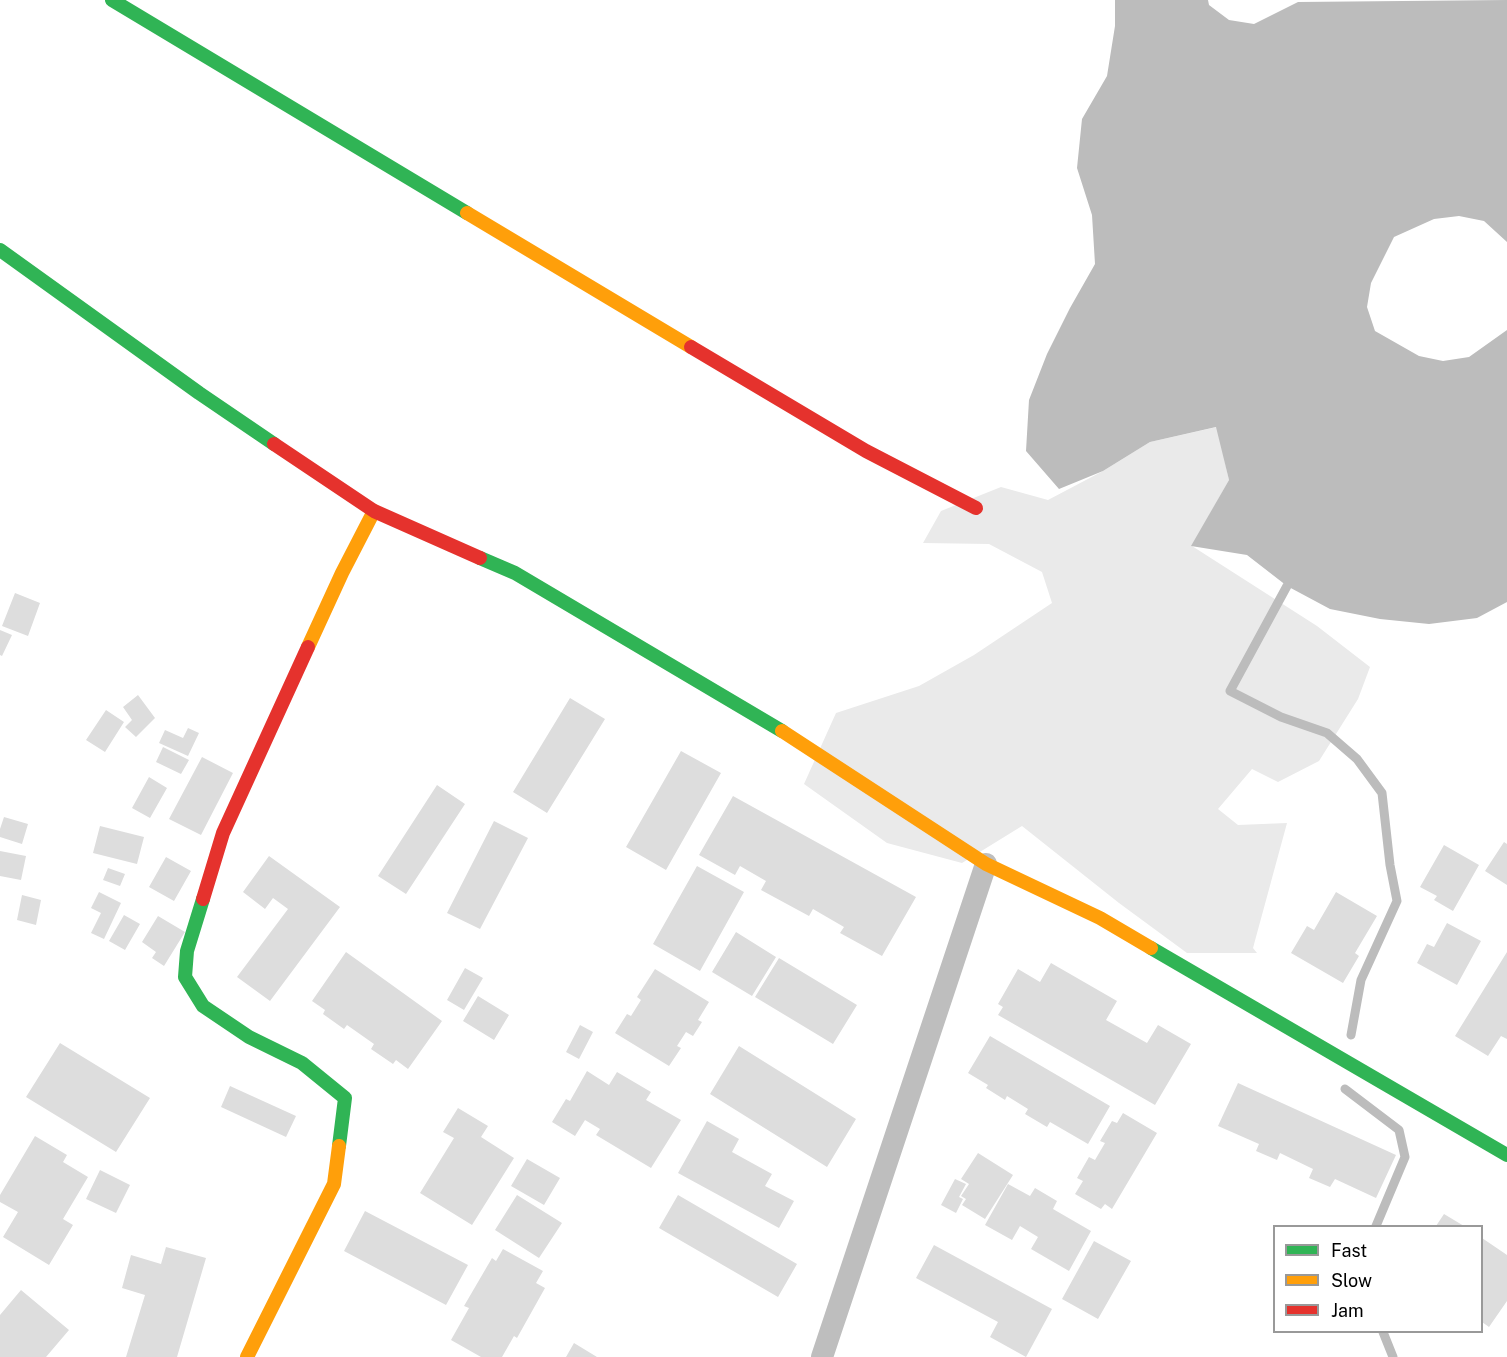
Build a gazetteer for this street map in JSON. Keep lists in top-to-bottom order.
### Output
{
  "legend": ["Fast", "Slow", "Jam"]
}
